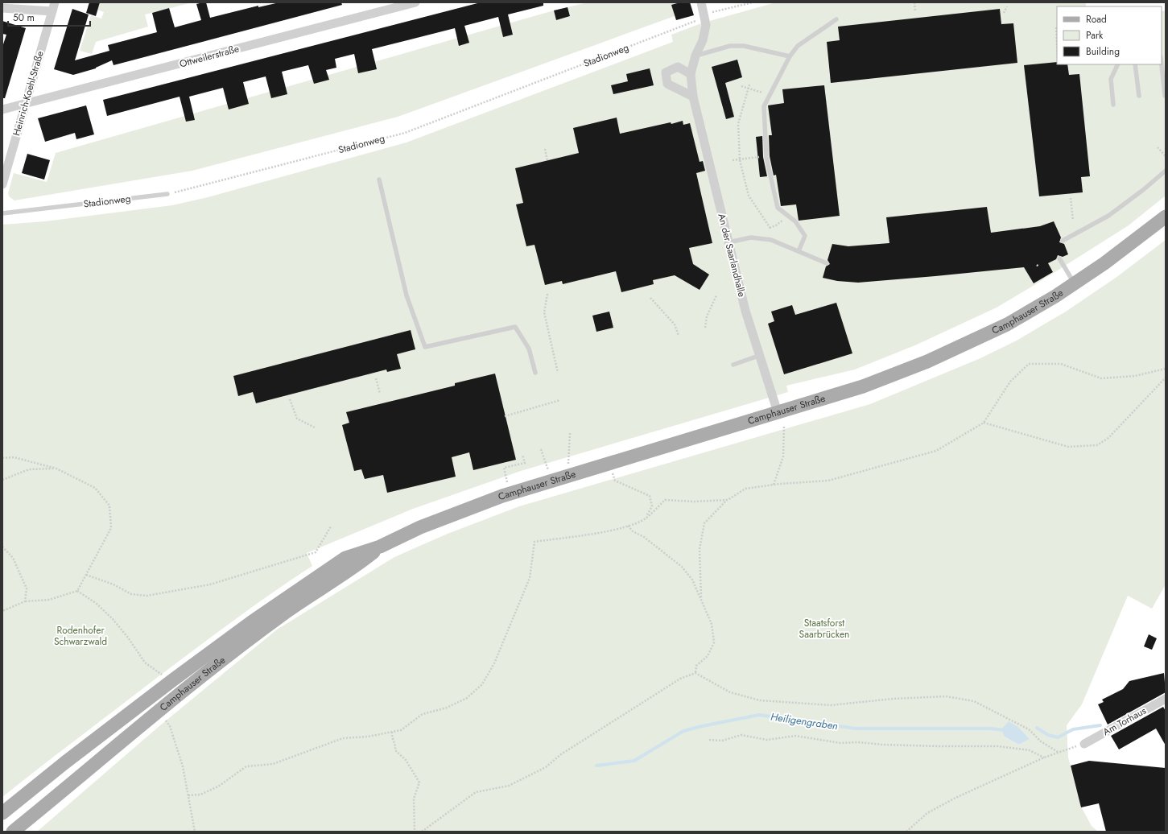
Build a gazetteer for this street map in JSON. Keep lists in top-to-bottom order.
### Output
{
  "streets": {
    "main road": ["Camphauser Straße"],
    "street": [
      "Ottweilerstraße",
      "Heinrich-Koehl-Straße",
      "An der Saarlandhalle",
      "Am Torhaus"
    ],
    "lane": ["Stadionweg"]
  },
  "crossings": [
    ["Stadionweg", "An der Saarlandhalle"],
    ["Ottweilerstraße", "Heinrich-Koehl-Straße"],
    ["An der Saarlandhalle", "Camphauser Straße"]
  ],
  "water": ["Heiligengraben"],
  "parks": ["Staatsforst Saarbrücken", "Rodenhofer Schwarzwald"],
  "legend": ["Road", "Park", "Building"],
  "scale_bar": "50 m"
}
